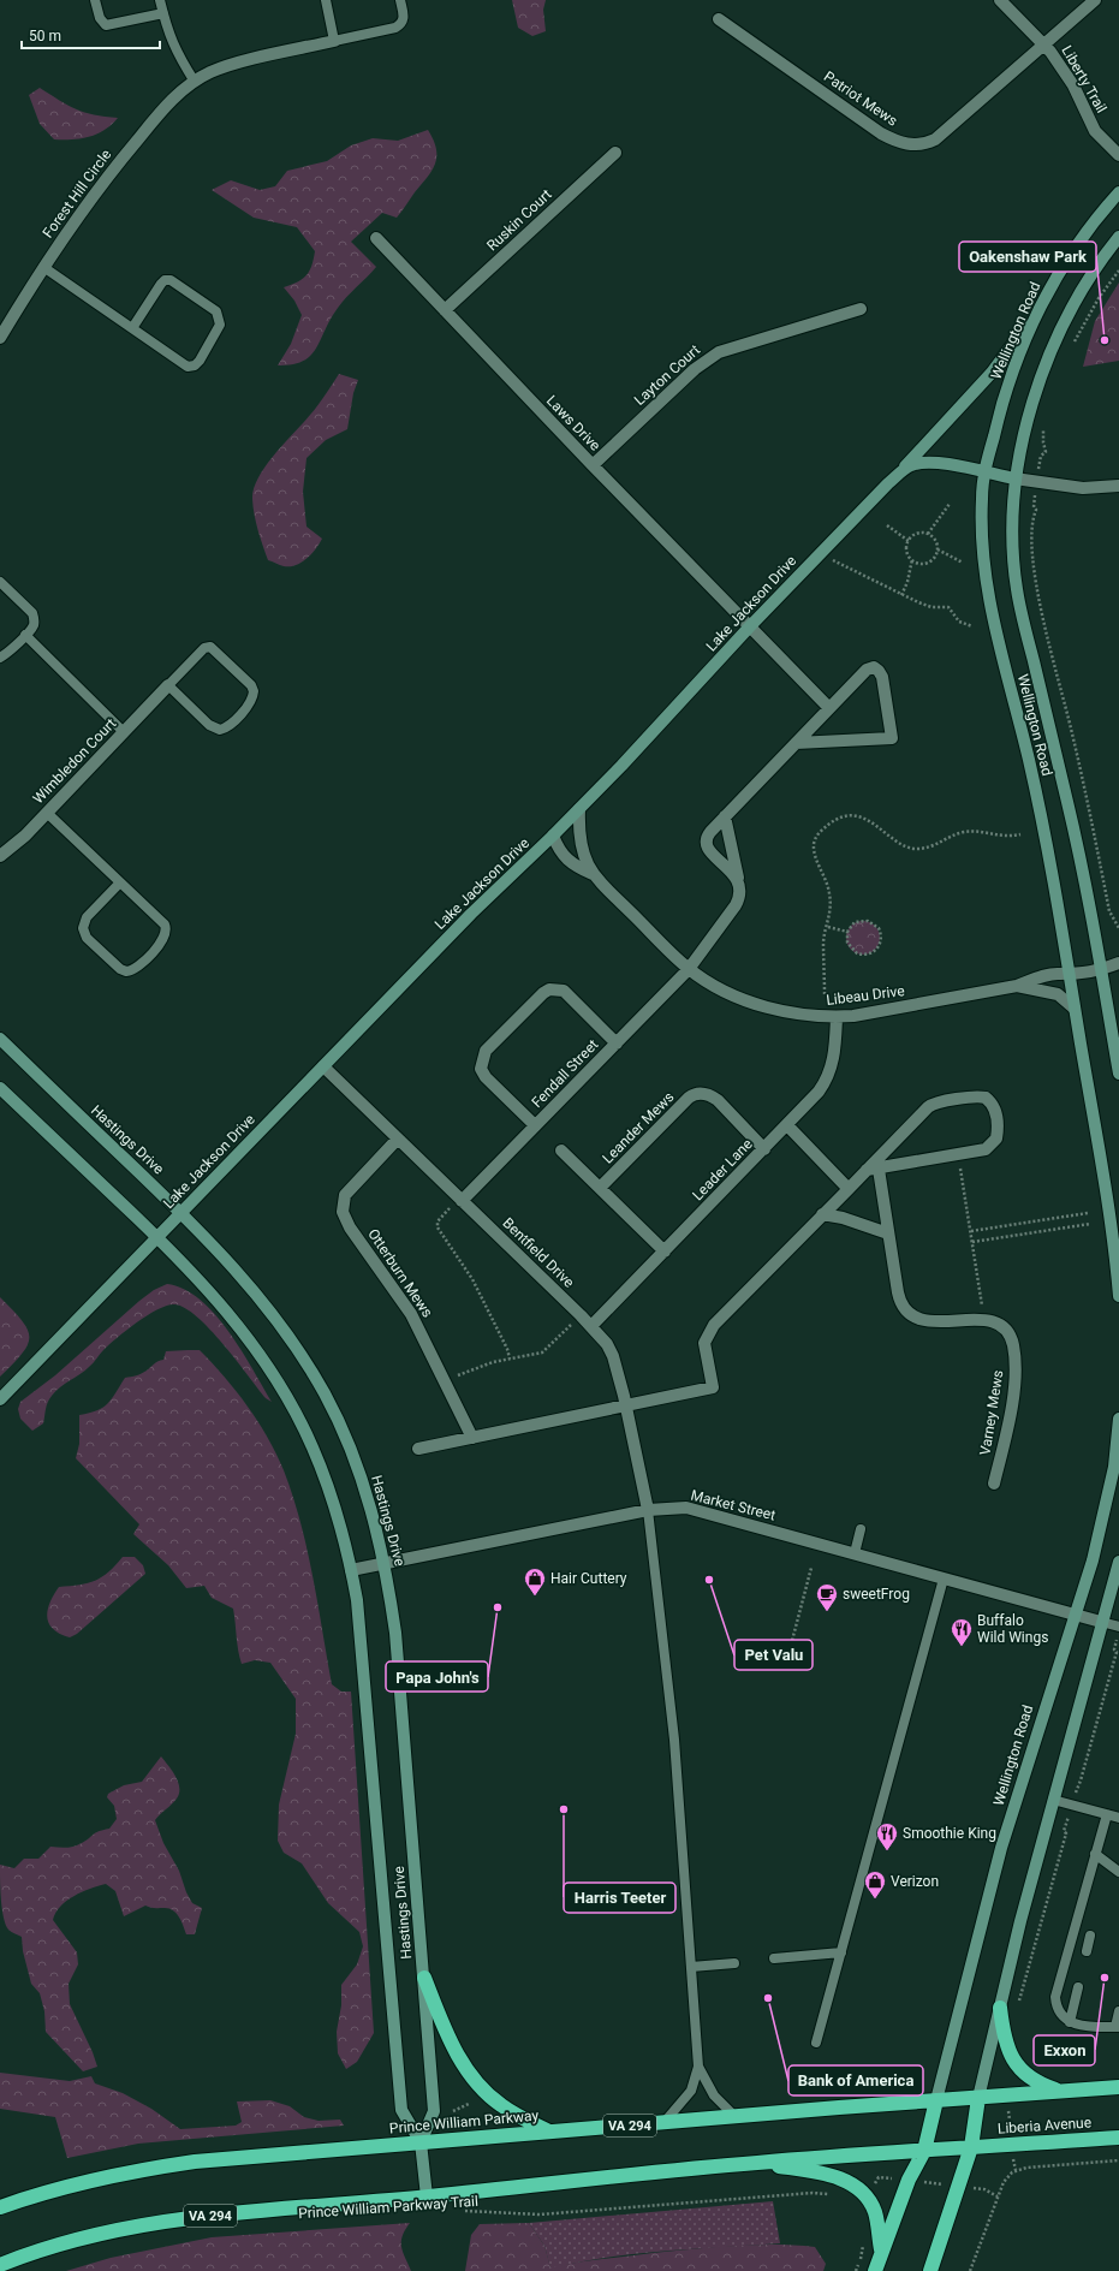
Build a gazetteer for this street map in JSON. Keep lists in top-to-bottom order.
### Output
{
  "streets": {
    "highway": ["Prince William Parkway", "VA 294", "Liberia Avenue"],
    "street": [
      "Liberty Trail",
      "Patriot Mews",
      "Forest Hill Circle",
      "Ruskin Court",
      "Wellington Road",
      "Layton Court",
      "Laws Drive",
      "Lake Jackson Drive",
      "Wimbledon Court",
      "Libeau Drive",
      "Fendall Street",
      "Leander Mews",
      "Hastings Drive",
      "Leader Lane",
      "Bentfield Drive",
      "Otterburn Mews",
      "Varney Mews",
      "Market Street"
    ],
    "path": ["Prince William Parkway Trail"]
  },
  "crossings": [
    ["Liberty Trail", "Patriot Mews"],
    ["Ruskin Court", "Laws Drive"],
    ["Wellington Road", "Lake Jackson Drive"],
    ["Wellington Road", "Libeau Drive"],
    ["Wellington Road", "Market Street"],
    ["Wellington Road", "Prince William Parkway"],
    ["Layton Court", "Laws Drive"],
    ["Laws Drive", "Lake Jackson Drive"],
    ["Lake Jackson Drive", "Libeau Drive"],
    ["Lake Jackson Drive", "Hastings Drive"],
    ["Lake Jackson Drive", "Bentfield Drive"],
    ["Libeau Drive", "Fendall Street"],
    ["Libeau Drive", "Leader Lane"],
    ["Fendall Street", "Bentfield Drive"],
    ["Leander Mews", "Leader Lane"],
    ["Hastings Drive", "Market Street"],
    ["Hastings Drive", "Prince William Parkway"],
    ["Hastings Drive", "VA 294"],
    ["Leader Lane", "Bentfield Drive"],
    ["Bentfield Drive", "Otterburn Mews"],
    ["Bentfield Drive", "Market Street"]
  ],
  "places": {
    "other": [
      "Oakenshaw Park",
      "Pet Valu",
      "Papa John's",
      "Harris Teeter",
      "Exxon",
      "Bank of America"
    ],
    "shop": ["Hair Cuttery", "Verizon"],
    "cafe": ["sweetFrog"],
    "restaurant": ["Buffalo Wild Wings", "Smoothie King"]
  },
  "scale_bar": "50 m"
}
